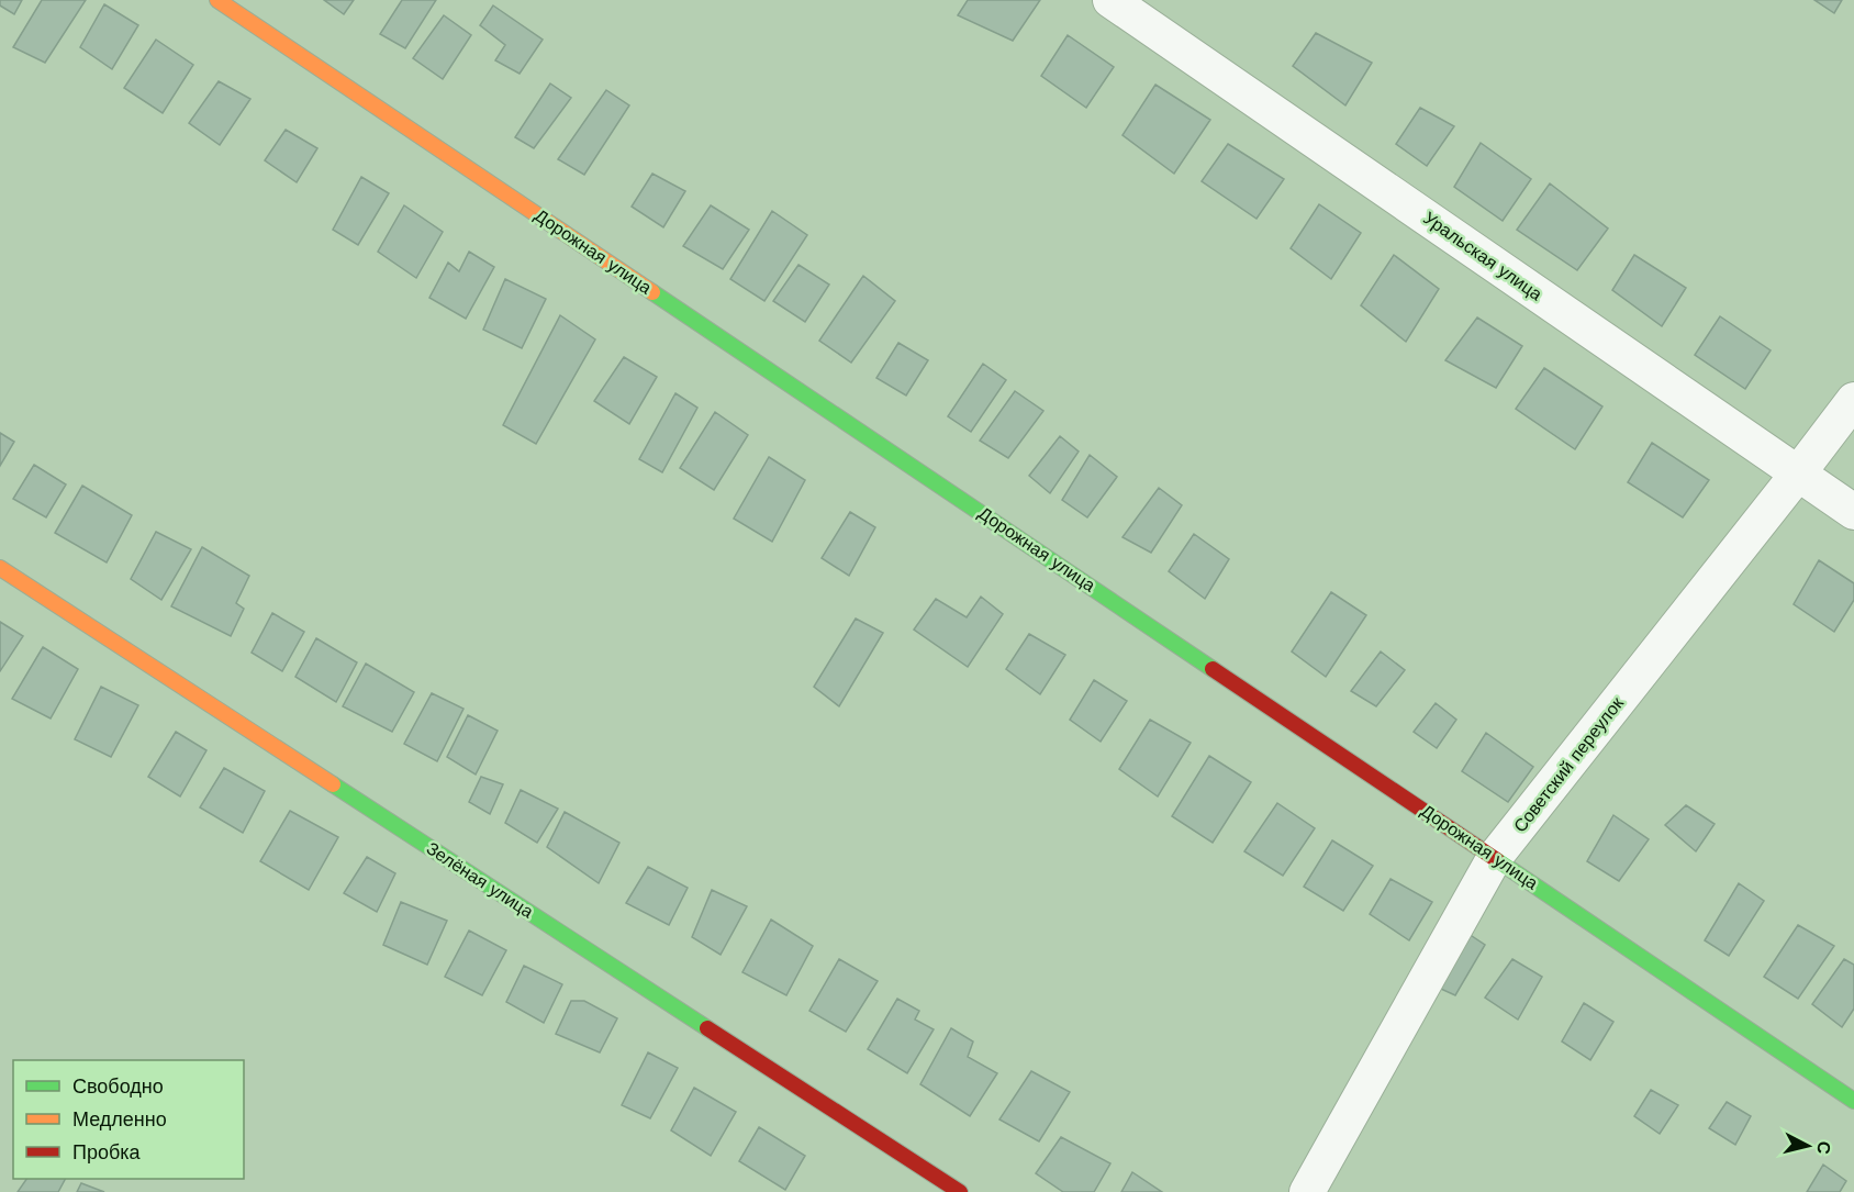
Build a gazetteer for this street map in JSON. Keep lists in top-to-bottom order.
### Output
{
  "streets": {
    "street": [
      "Дорожная улица",
      "Уральская улица",
      "Советский переулок",
      "Зелёная улица"
    ]
  },
  "crossings": [
    ["Дорожная улица", "Советский переулок"],
    ["Уральская улица", "Советский переулок"]
  ],
  "legend": ["Свободно", "Медленно", "Пробка"],
  "north": "right"
}
